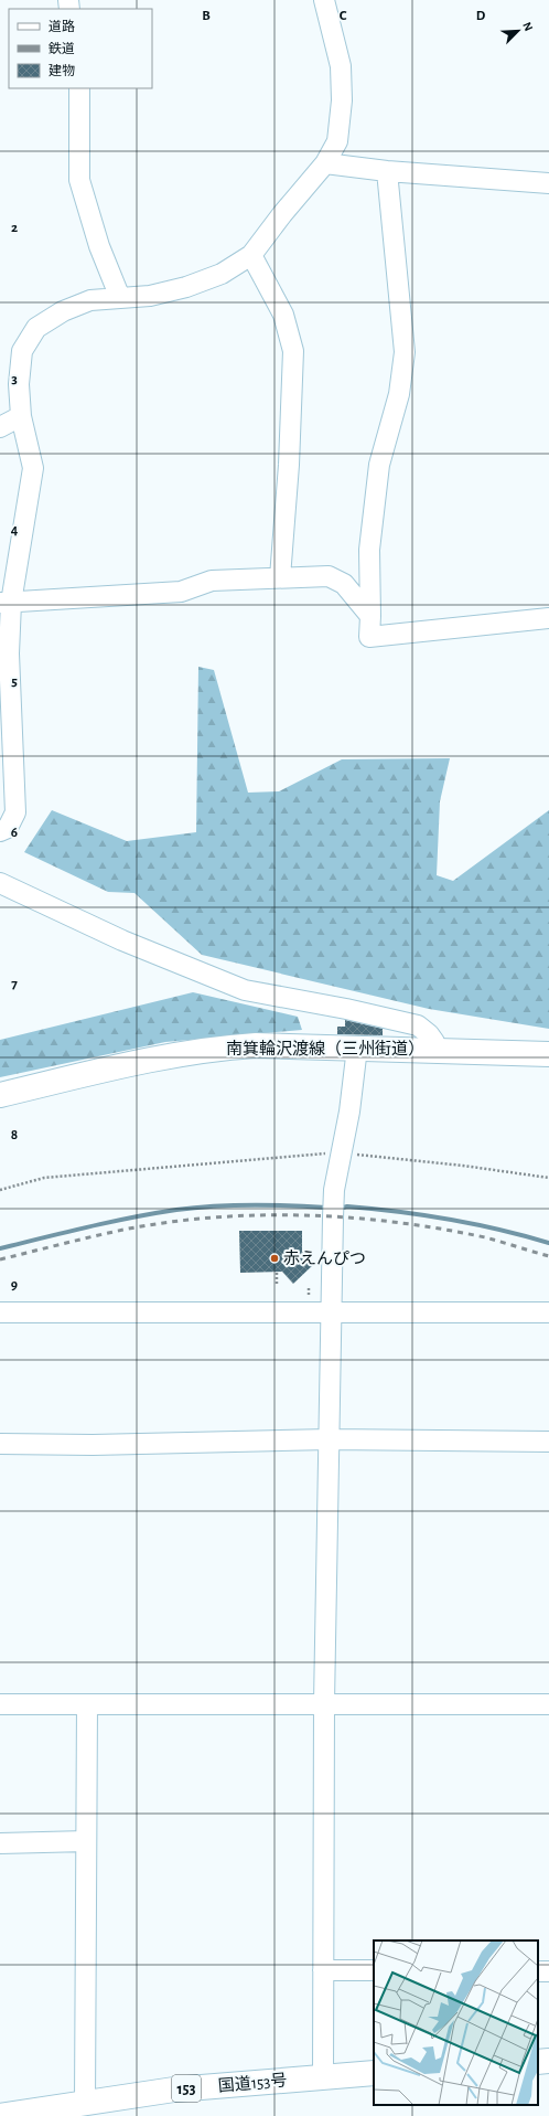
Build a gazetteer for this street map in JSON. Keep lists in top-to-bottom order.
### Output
{
  "streets": {
    "main road": ["南箕輪沢渡線（三州街道）", "国道153号", "153"]
  },
  "places": ["赤えんぴつ"],
  "legend": ["道路", "鉄道", "建物"],
  "north": "top right",
  "grid": {
    "columns": ["B", "C", "D"],
    "rows": [
      "2",
      "3",
      "4",
      "5",
      "6",
      "7",
      "8",
      "9"
    ]
  }
}
